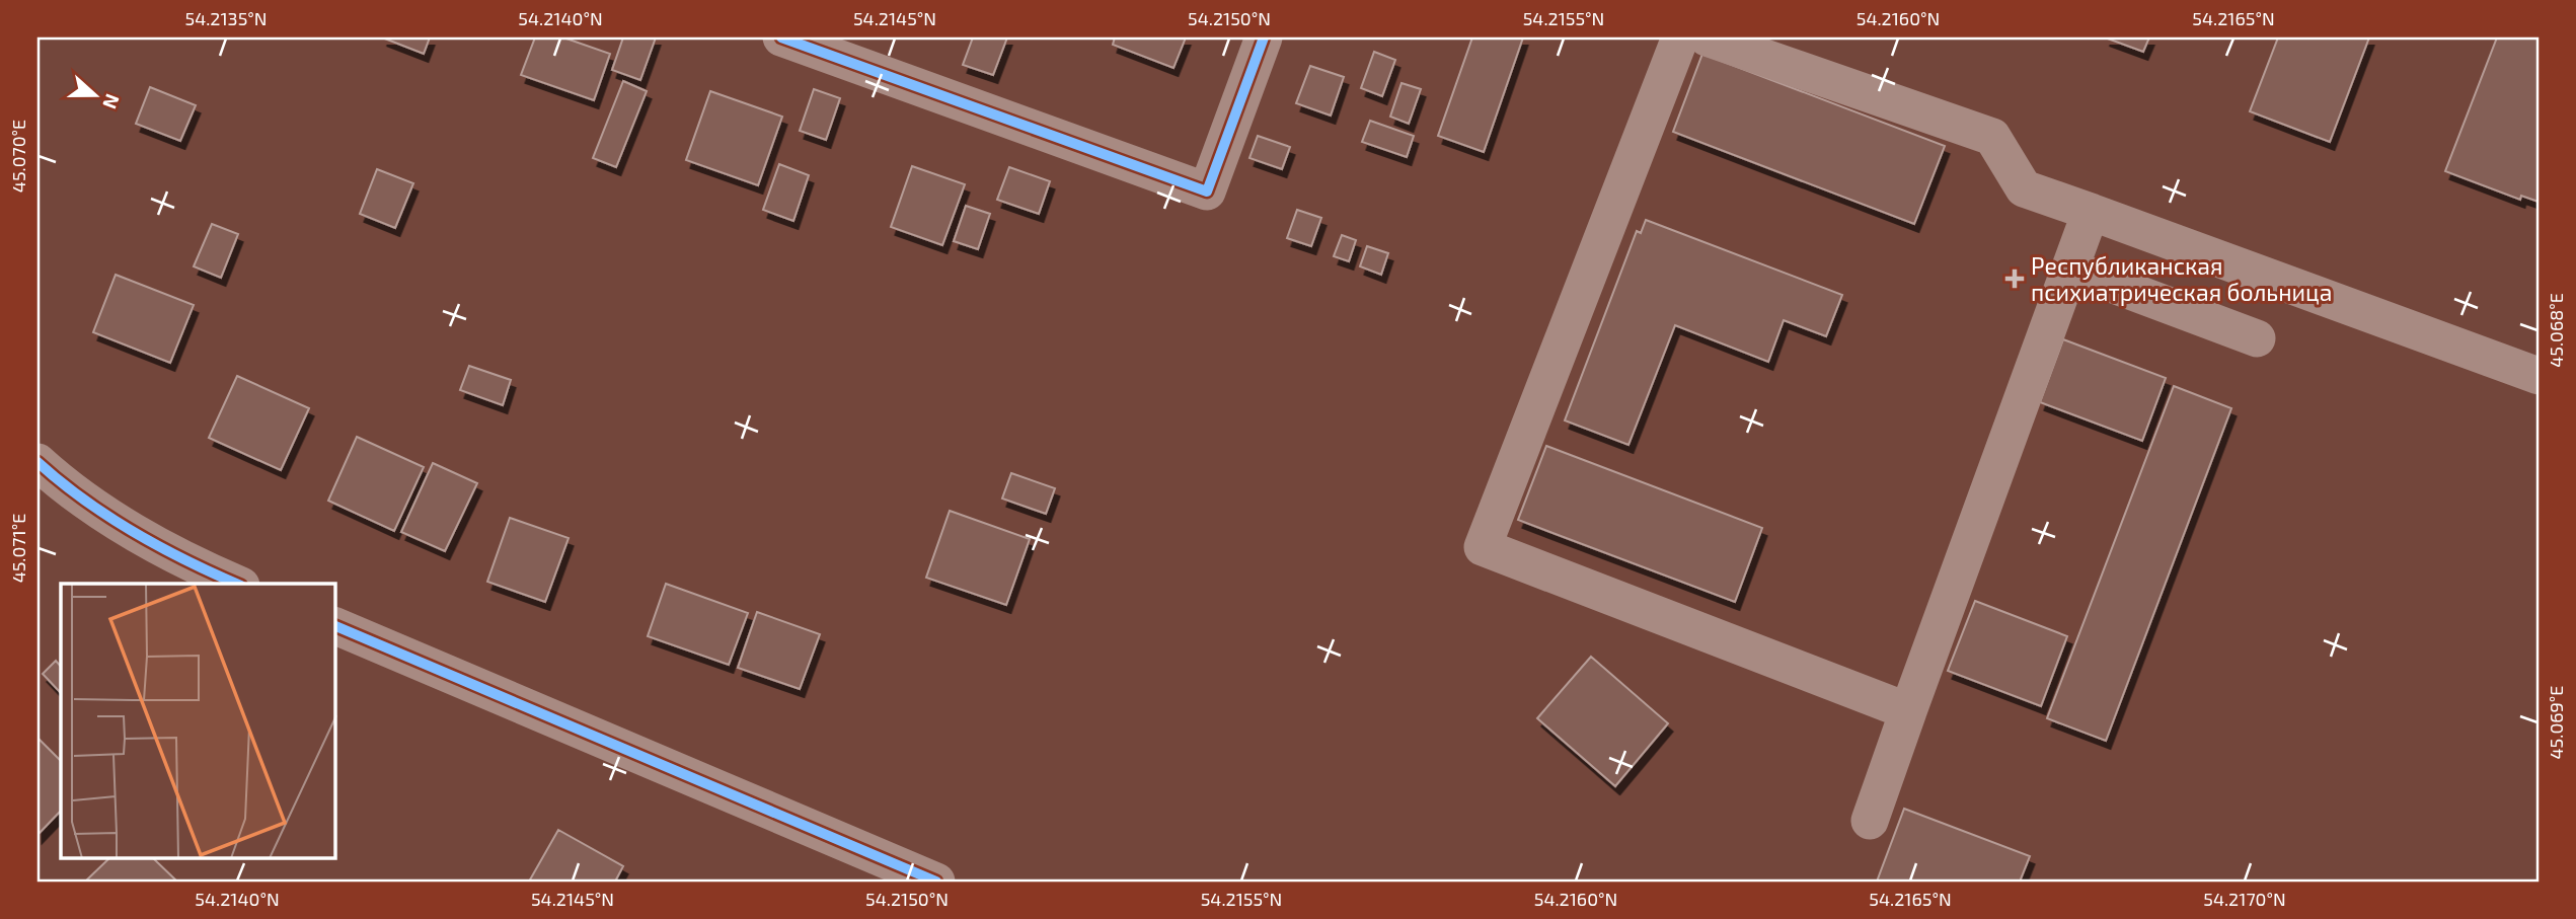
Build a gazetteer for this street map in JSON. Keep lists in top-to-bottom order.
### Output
{
  "places": {
    "health": ["Республиканская психиатрическая больница"]
  },
  "north": "right",
  "coordinates": [
    "54.2135°N",
    "54.2140°N",
    "54.2145°N",
    "54.2150°N",
    "54.2155°N",
    "54.2160°N",
    "54.2165°N",
    "45.070°E",
    "45.068°E",
    "45.071°E",
    "45.069°E",
    "54.2170°N"
  ]
}
